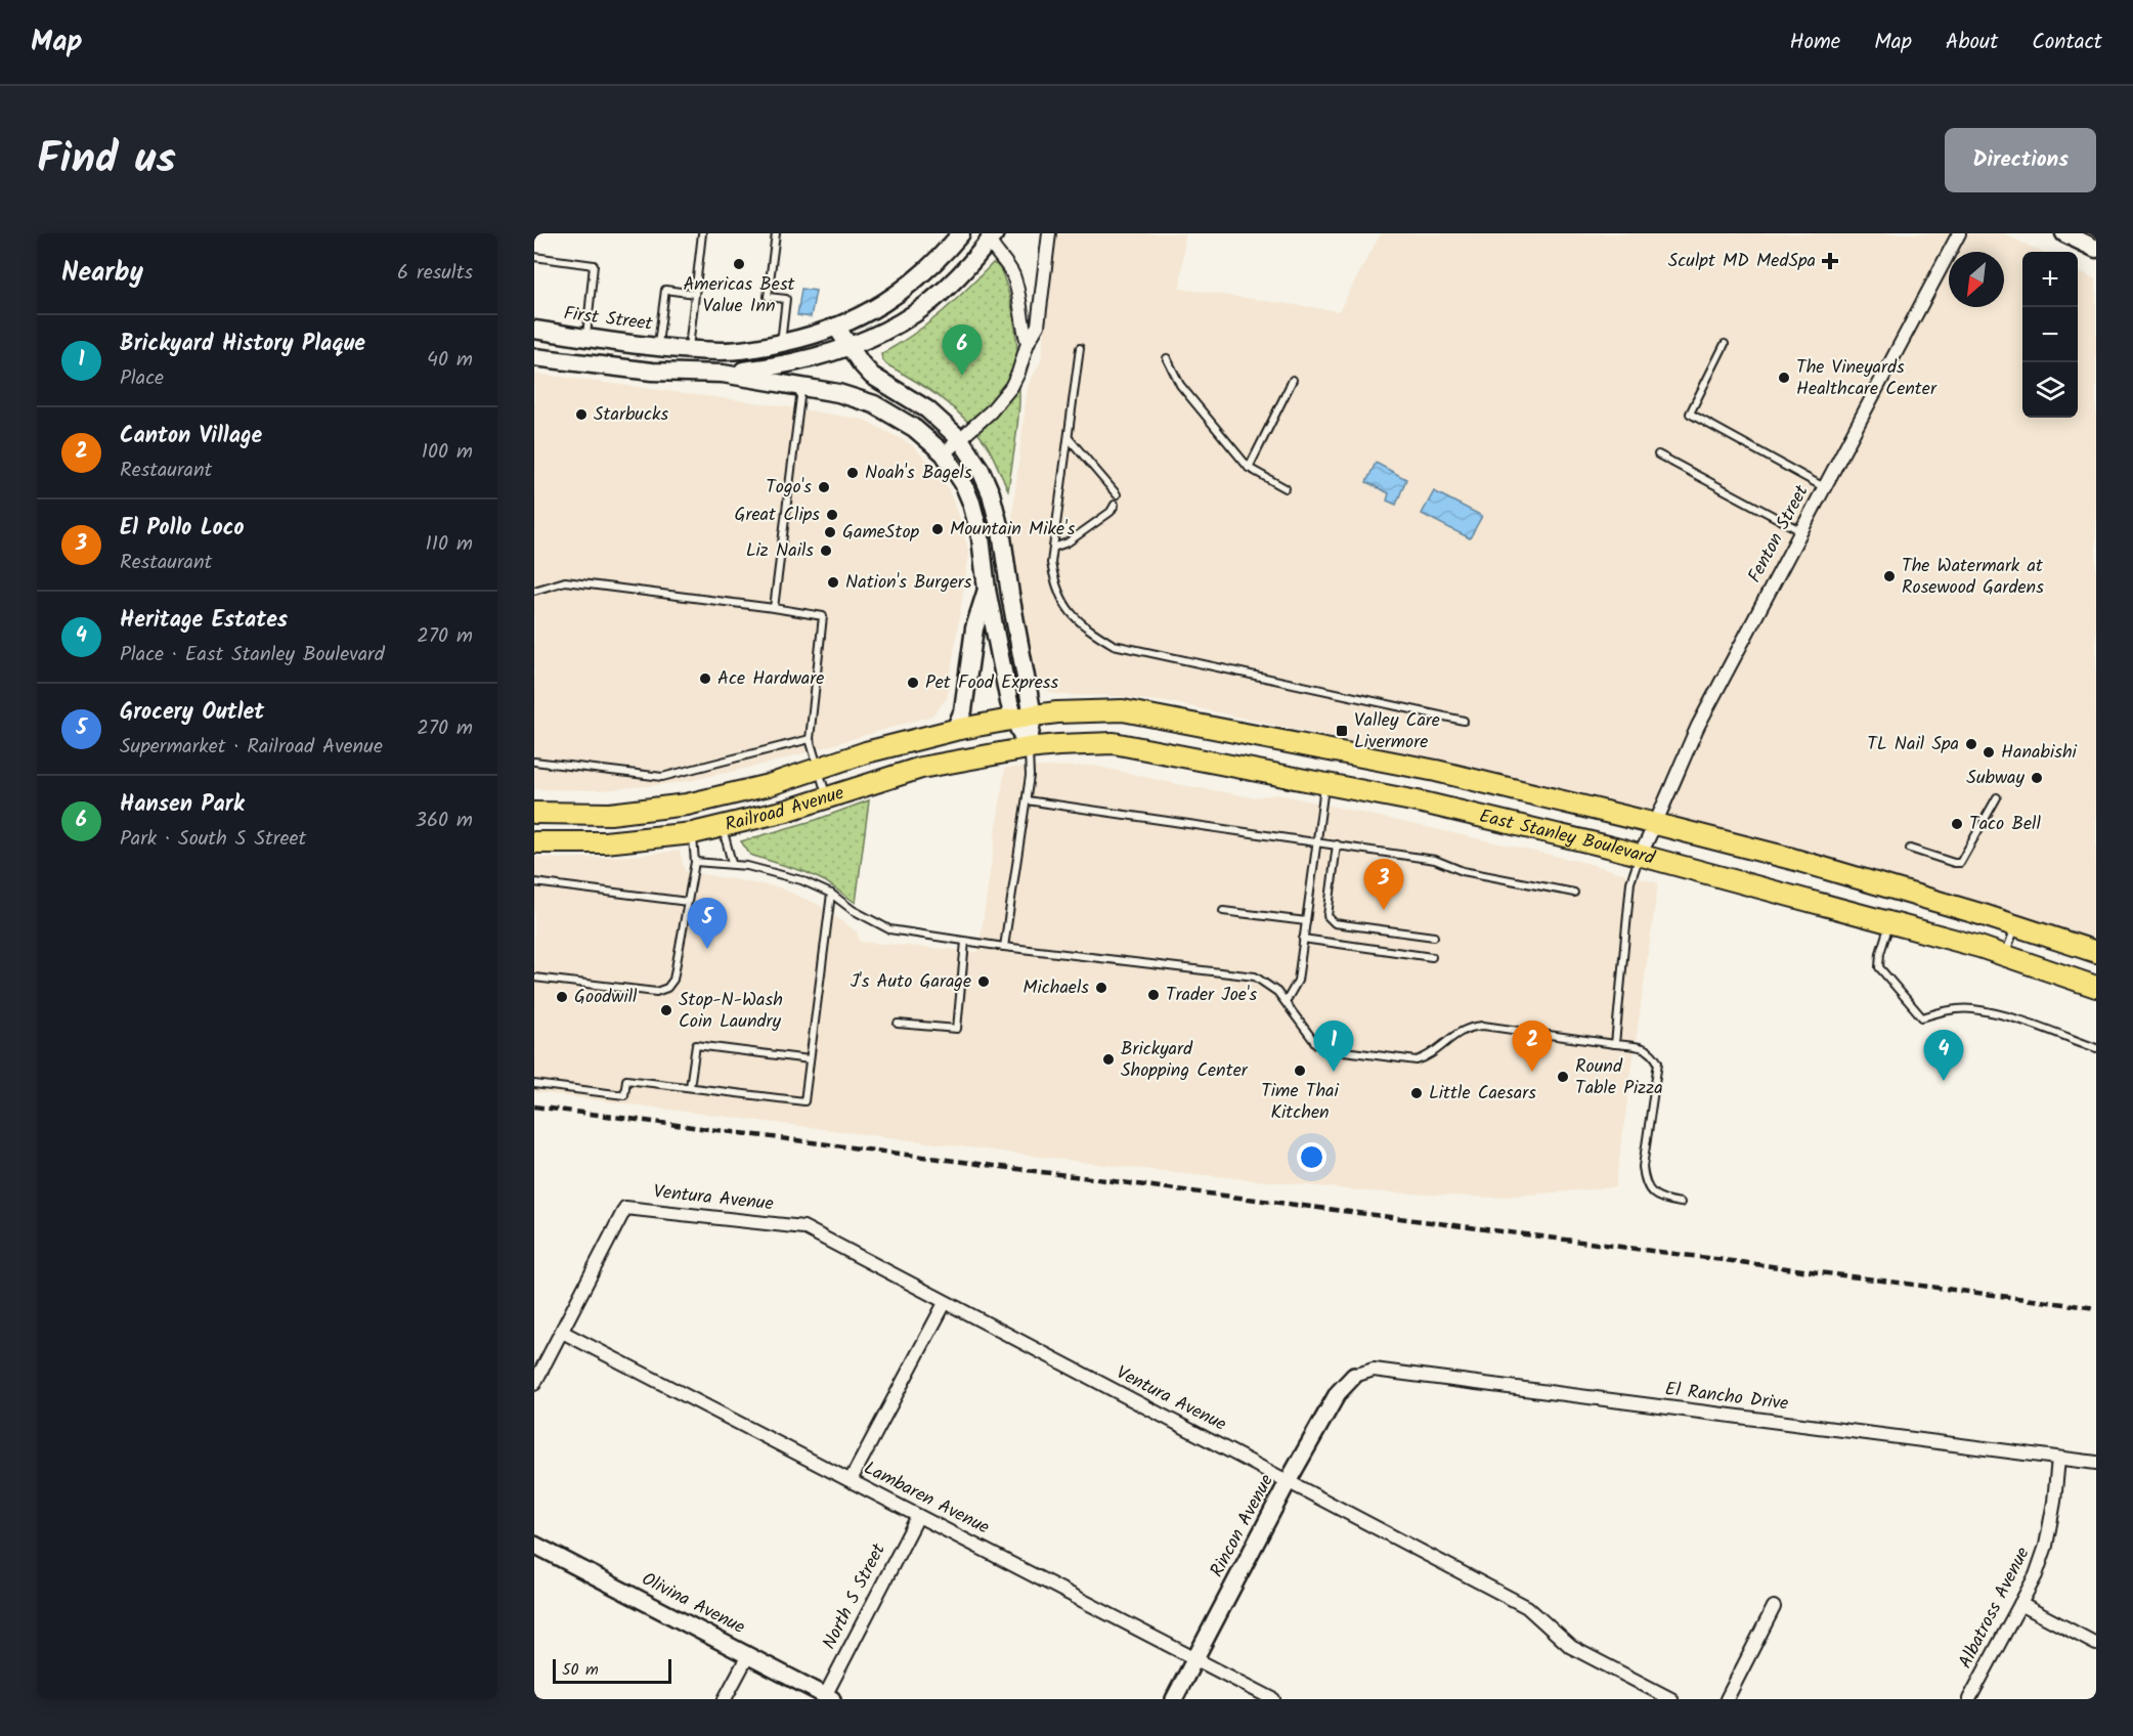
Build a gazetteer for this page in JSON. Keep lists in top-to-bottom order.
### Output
{
  "streets": {
    "main road": ["First Street", "Railroad Avenue", "East Stanley Boulevard"],
    "street": [
      "Fenton Street",
      "Ventura Avenue",
      "El Rancho Drive",
      "Lambaren Avenue",
      "Rincon Avenue",
      "North S Street",
      "Olivina Avenue",
      "Albatross Avenue"
    ]
  },
  "crossings": [
    ["Fenton Street", "East Stanley Boulevard"],
    ["Railroad Avenue", "East Stanley Boulevard"],
    ["Ventura Avenue", "Lambaren Avenue"],
    ["Ventura Avenue", "Rincon Avenue"],
    ["El Rancho Drive", "Rincon Avenue"],
    ["El Rancho Drive", "Albatross Avenue"],
    ["Lambaren Avenue", "Rincon Avenue"],
    ["Lambaren Avenue", "North S Street"],
    ["North S Street", "Olivina Avenue"]
  ],
  "places": {
    "health": ["Sculpt MD MedSpa"],
    "other": [
      "Americas Best Value Inn",
      "The Vineyards Healthcare Center",
      "Starbucks",
      "Noah's Bagels",
      "Togo's",
      "Great Clips",
      "Mountain Mike's",
      "GameStop",
      "Liz Nails",
      "The Watermark at Rosewood Gardens",
      "Nation's Burgers",
      "Ace Hardware",
      "Pet Food Express",
      "TL Nail Spa",
      "Hanabishi",
      "Subway",
      "Taco Bell",
      "J's Auto Garage",
      "Michaels",
      "Trader Joe's",
      "Goodwill",
      "Stop-N-Wash Coin Laundry",
      "Brickyard Shopping Center",
      "Time Thai Kitchen",
      "Round Table Pizza",
      "Little Caesars"
    ],
    "transit": ["Valley Care Livermore"]
  },
  "scale_bar": "50 m",
  "north": "bottom left",
  "page": {
    "header": "Map",
    "nav": [
      "Home",
      "Map",
      "About",
      "Contact"
    ],
    "title": "Find us",
    "buttons": "Directions",
    "heading": ["Nearby", "6 results"],
    "map_buttons": ["+", "−"],
    "list": [
      {
        "mark": "1",
        "name": "Brickyard History Plaque",
        "note": "Place",
        "value": "40 m"
      },
      {
        "mark": "2",
        "name": "Canton Village",
        "note": "Restaurant",
        "value": "100 m"
      },
      {
        "mark": "3",
        "name": "El Pollo Loco",
        "note": "Restaurant",
        "value": "110 m"
      },
      {
        "mark": "4",
        "name": "Heritage Estates",
        "note": "Place · East Stanley Boulevard",
        "value": "270 m"
      },
      {
        "mark": "5",
        "name": "Grocery Outlet",
        "note": "Supermarket · Railroad Avenue",
        "value": "270 m"
      },
      {
        "mark": "6",
        "name": "Hansen Park",
        "note": "Park · South S Street",
        "value": "360 m"
      }
    ],
    "pins": [
      "6",
      "3",
      "5",
      "1",
      "2",
      "4"
    ],
    "scale": "50 m"
  }
}
